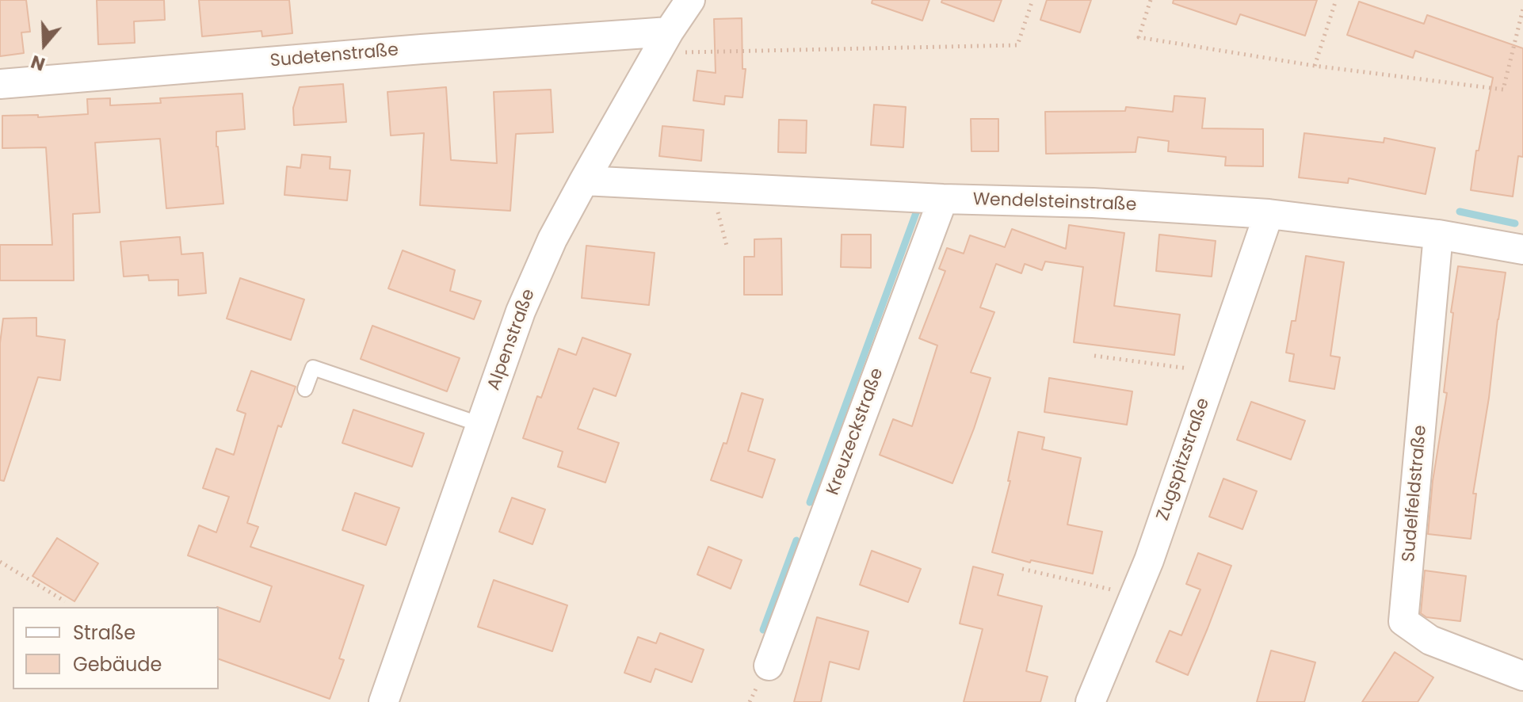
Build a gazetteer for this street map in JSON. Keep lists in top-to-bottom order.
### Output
{
  "streets": {
    "street": [
      "Sudetenstraße",
      "Wendelsteinstraße",
      "Alpenstraße",
      "Kreuzeckstraße",
      "Zugspitzstraße",
      "Sudelfeldstraße"
    ]
  },
  "crossings": [
    ["Sudetenstraße", "Alpenstraße"],
    ["Wendelsteinstraße", "Alpenstraße"],
    ["Wendelsteinstraße", "Kreuzeckstraße"],
    ["Wendelsteinstraße", "Zugspitzstraße"],
    ["Wendelsteinstraße", "Sudelfeldstraße"]
  ],
  "legend": ["Straße", "Gebäude"],
  "north": "bottom"
}
